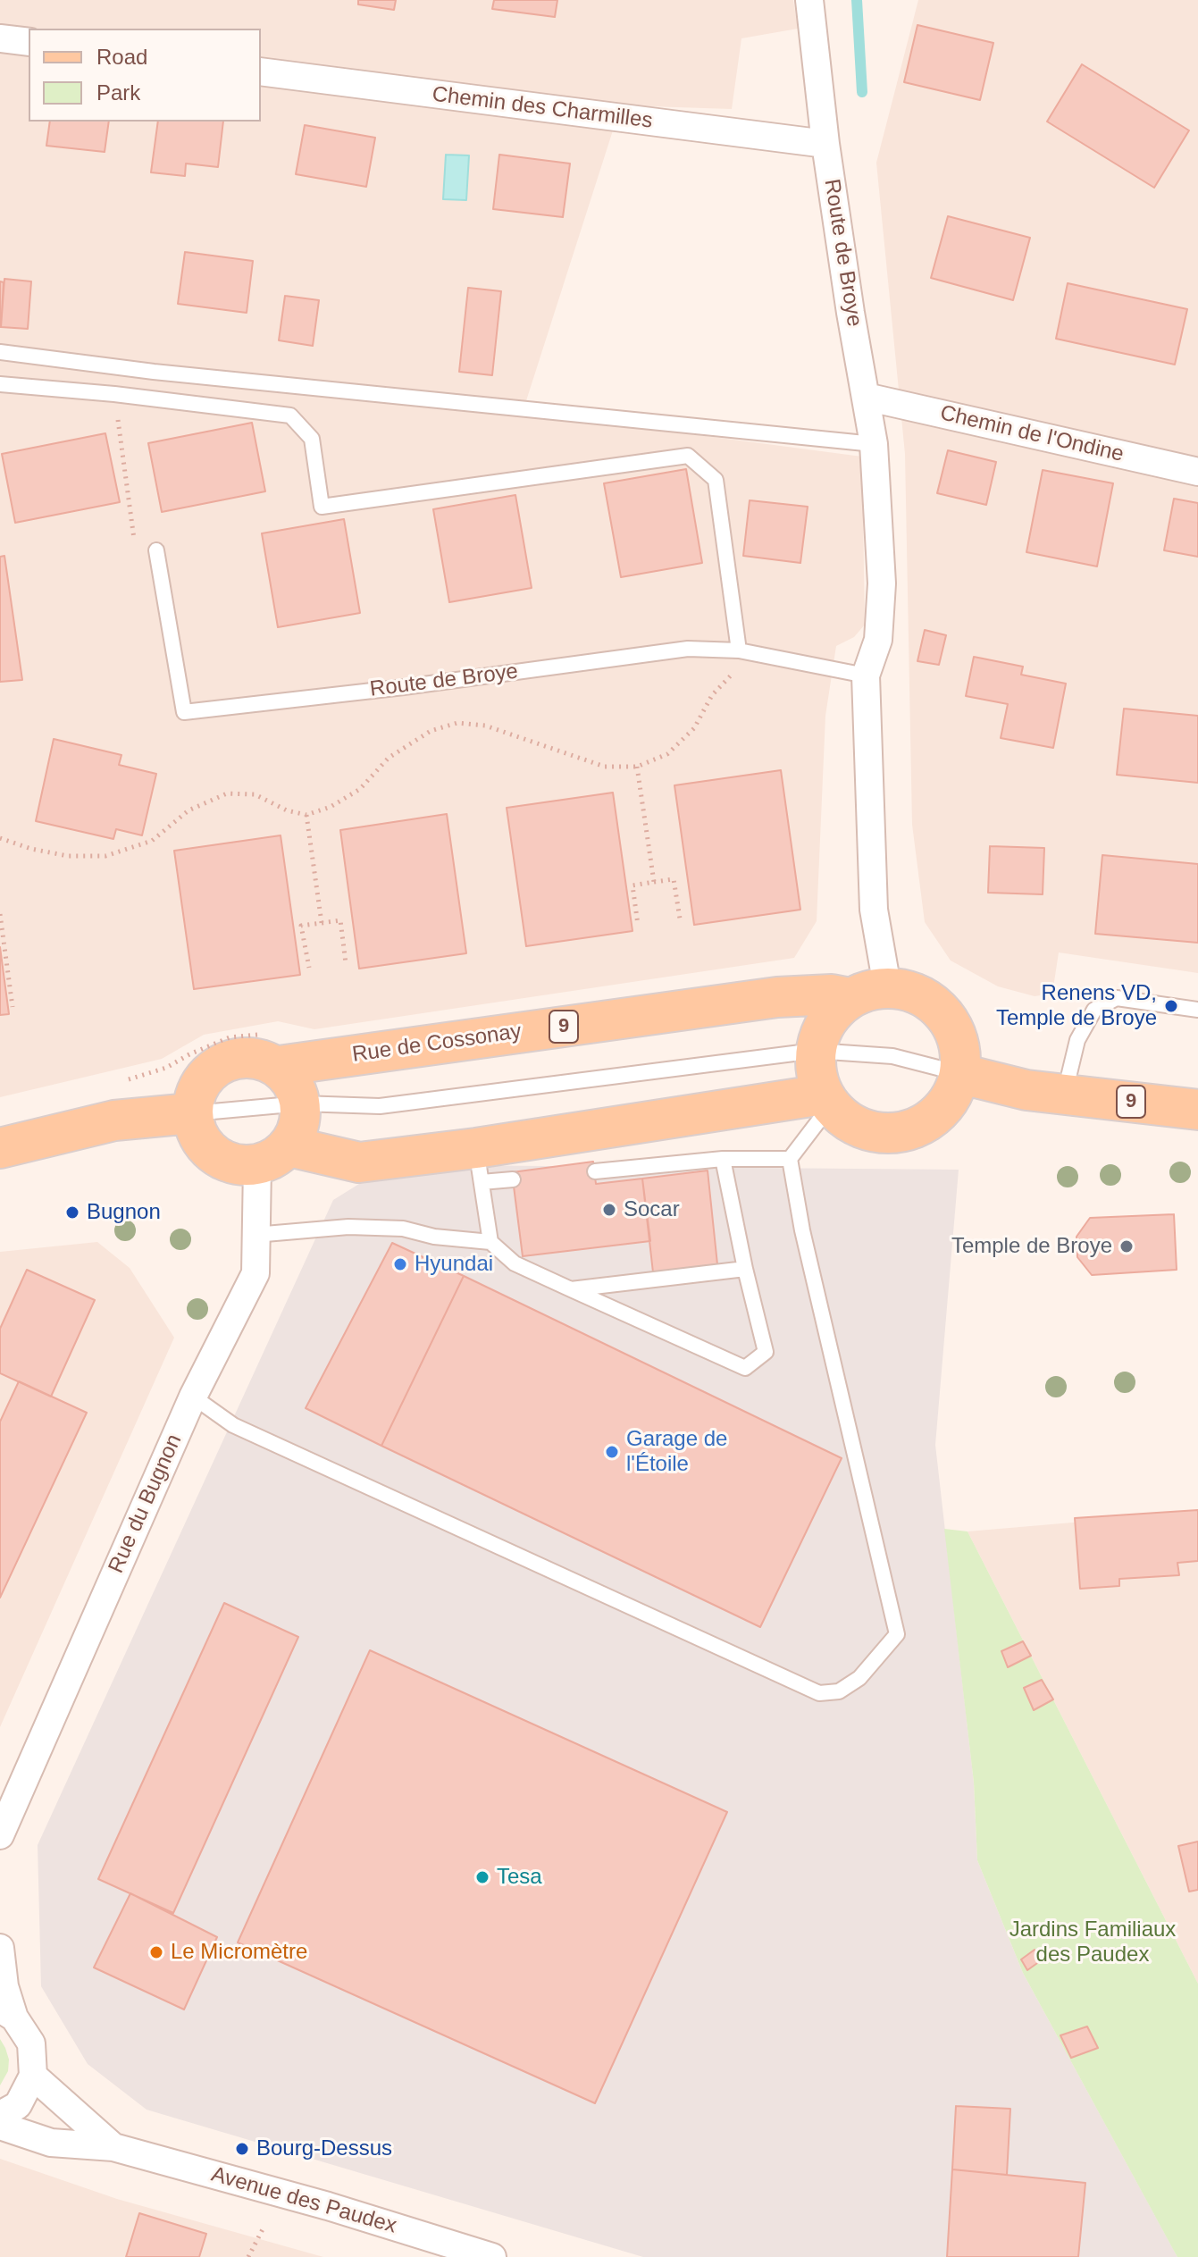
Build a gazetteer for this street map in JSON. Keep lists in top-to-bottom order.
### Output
{
  "streets": {
    "main road": ["9", "Rue de Cossonay"],
    "street": [
      "Chemin des Charmilles",
      "Route de Broye",
      "Chemin de l'Ondine",
      "Rue du Bugnon",
      "Avenue des Paudex"
    ]
  },
  "crossings": [
    ["Chemin des Charmilles", "Route de Broye"],
    ["Route de Broye", "Chemin de l'Ondine"],
    ["Route de Broye", "9"],
    ["9", "Rue de Cossonay"]
  ],
  "parks": ["Jardins Familiaux des Paudex"],
  "places": [
    "Renens VD, Temple de Broye",
    "Socar",
    "Bugnon",
    "Temple de Broye",
    "Hyundai",
    "Garage de l'Étoile",
    "Tesa",
    "Le Micromètre",
    "Bourg-Dessus"
  ],
  "legend": ["Road", "Park"]
}
